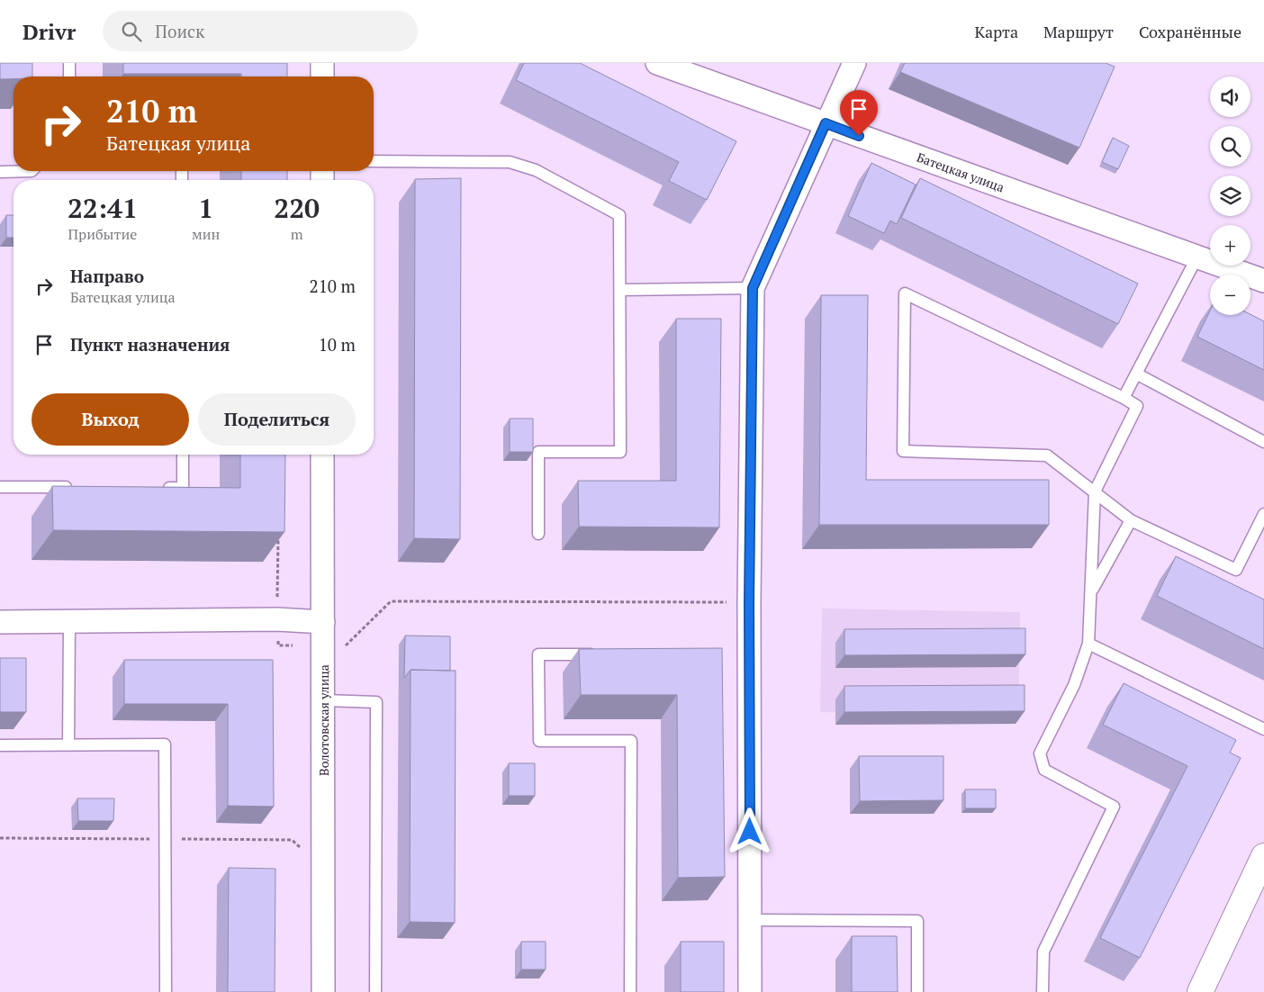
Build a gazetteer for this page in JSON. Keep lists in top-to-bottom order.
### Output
{
  "streets": {
    "street": ["Батецкая улица", "Волотовская улица"]
  },
  "page": {
    "header": "Drivr",
    "search": "Поиск",
    "nav": ["Карта", "Маршрут", "Сохранённые"],
    "map_buttons": ["+", "−"],
    "turn": ["210 m", "Батецкая улица"],
    "eta": [
      "22:41",
      "Прибытие",
      "1",
      "мин",
      "220",
      "m"
    ],
    "list": [
      {
        "name": "Направо",
        "note": "Батецкая улица",
        "value": "210 m"
      },
      {
        "name": "Пункт назначения",
        "value": "10 m"
      }
    ],
    "buttons": ["Выход", "Поделиться"]
  }
}
